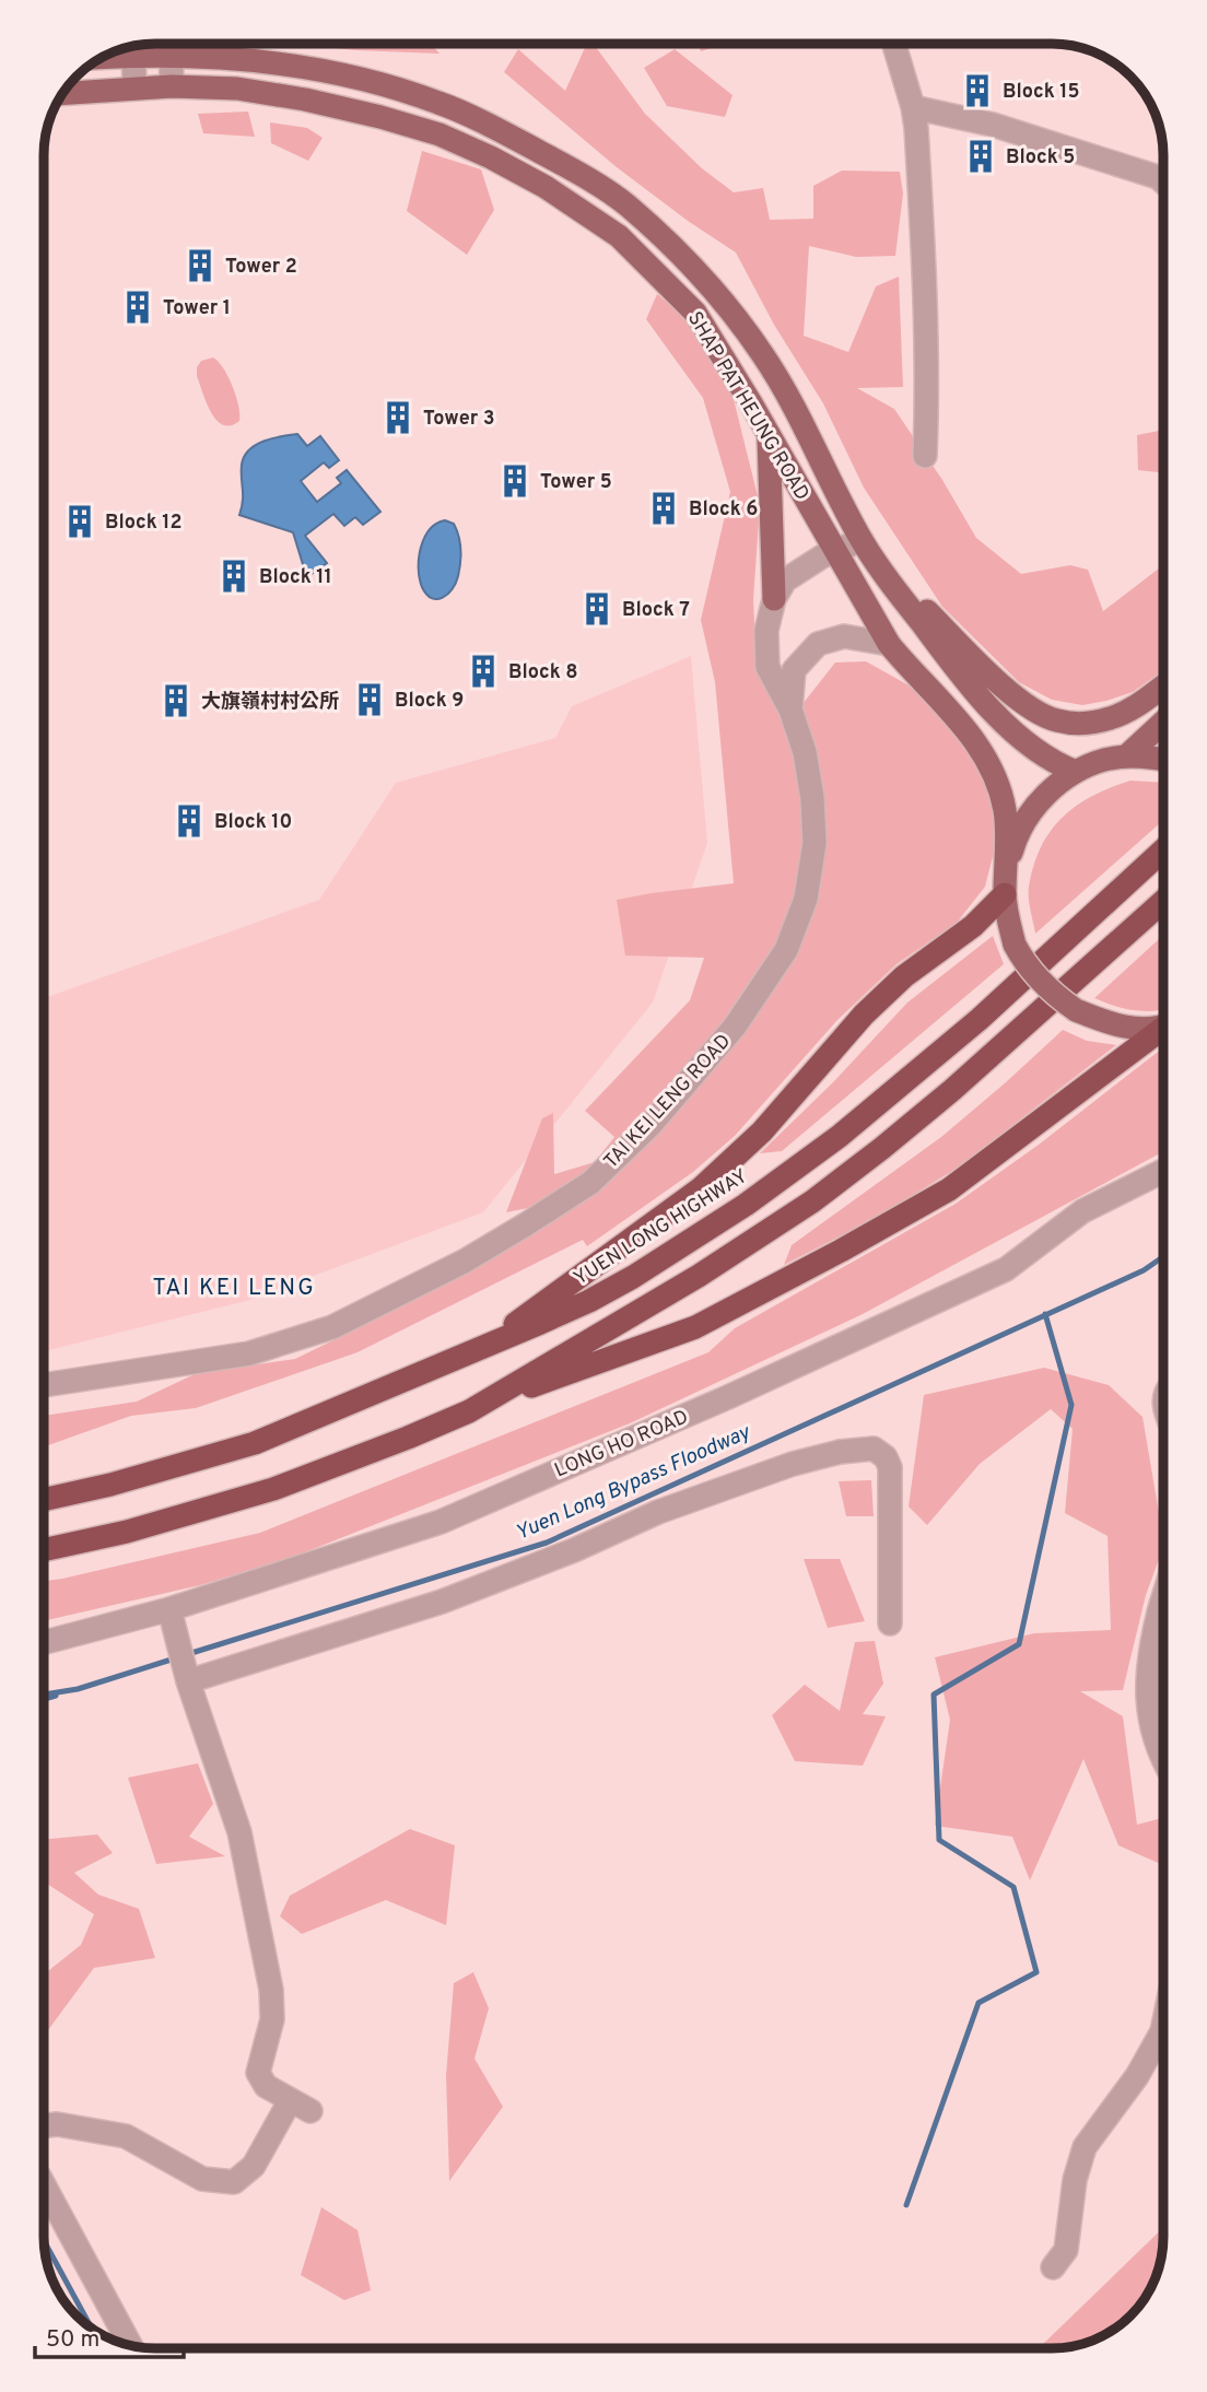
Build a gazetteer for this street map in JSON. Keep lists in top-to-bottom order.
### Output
{
  "streets": {
    "highway": ["YUEN LONG HIGHWAY"],
    "main road": ["SHAP PAT HEUNG ROAD"],
    "street": ["TAI KEI LENG ROAD", "LONG HO ROAD"]
  },
  "crossings": [
    ["SHAP PAT HEUNG ROAD", "TAI KEI LENG ROAD"]
  ],
  "districts": ["TAI KEI LENG"],
  "water": ["Yuen Long Bypass Floodway"],
  "places": {
    "building": [
      "Block 15",
      "Block 5",
      "Tower 2",
      "Tower 1",
      "Tower 3",
      "Tower 5",
      "Block 6",
      "Block 12",
      "Block 11",
      "Block 7",
      "Block 8",
      "Block 9",
      "大旗嶺村村公所",
      "Block 10"
    ]
  },
  "scale_bar": "50 m"
}
